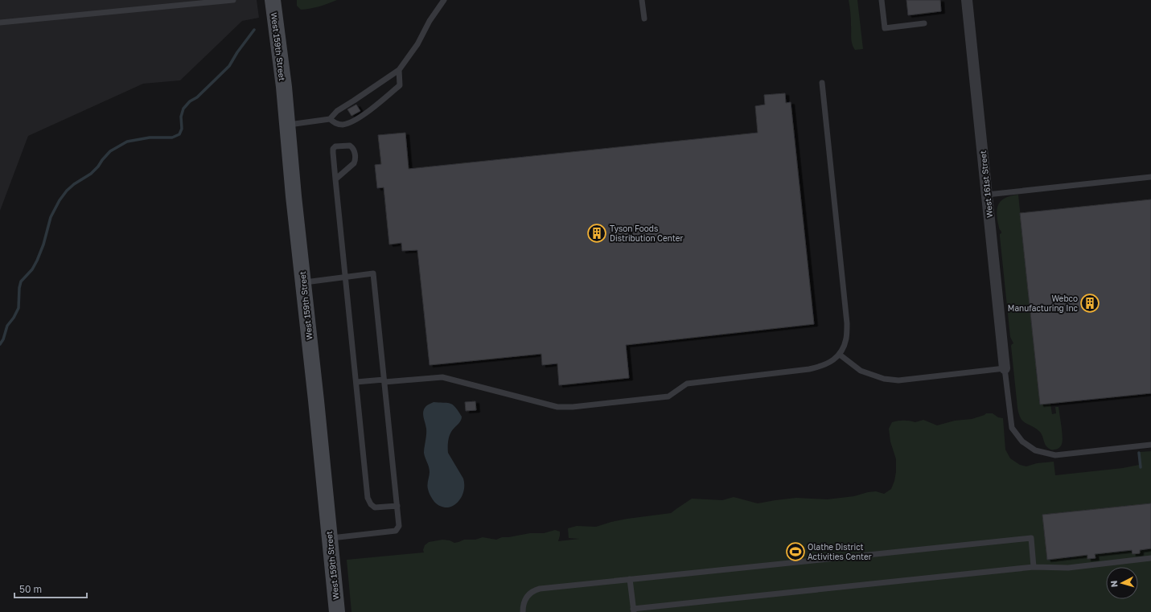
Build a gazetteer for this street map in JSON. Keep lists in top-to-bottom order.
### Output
{
  "streets": {
    "street": ["West 159th Street", "West 161st Street"]
  },
  "places": {
    "building": ["Tyson Foods Distribution Center", "Webco Manufacturing Inc"],
    "sports": ["Olathe District Activities Center"]
  },
  "scale_bar": "50 m",
  "north": "left"
}
